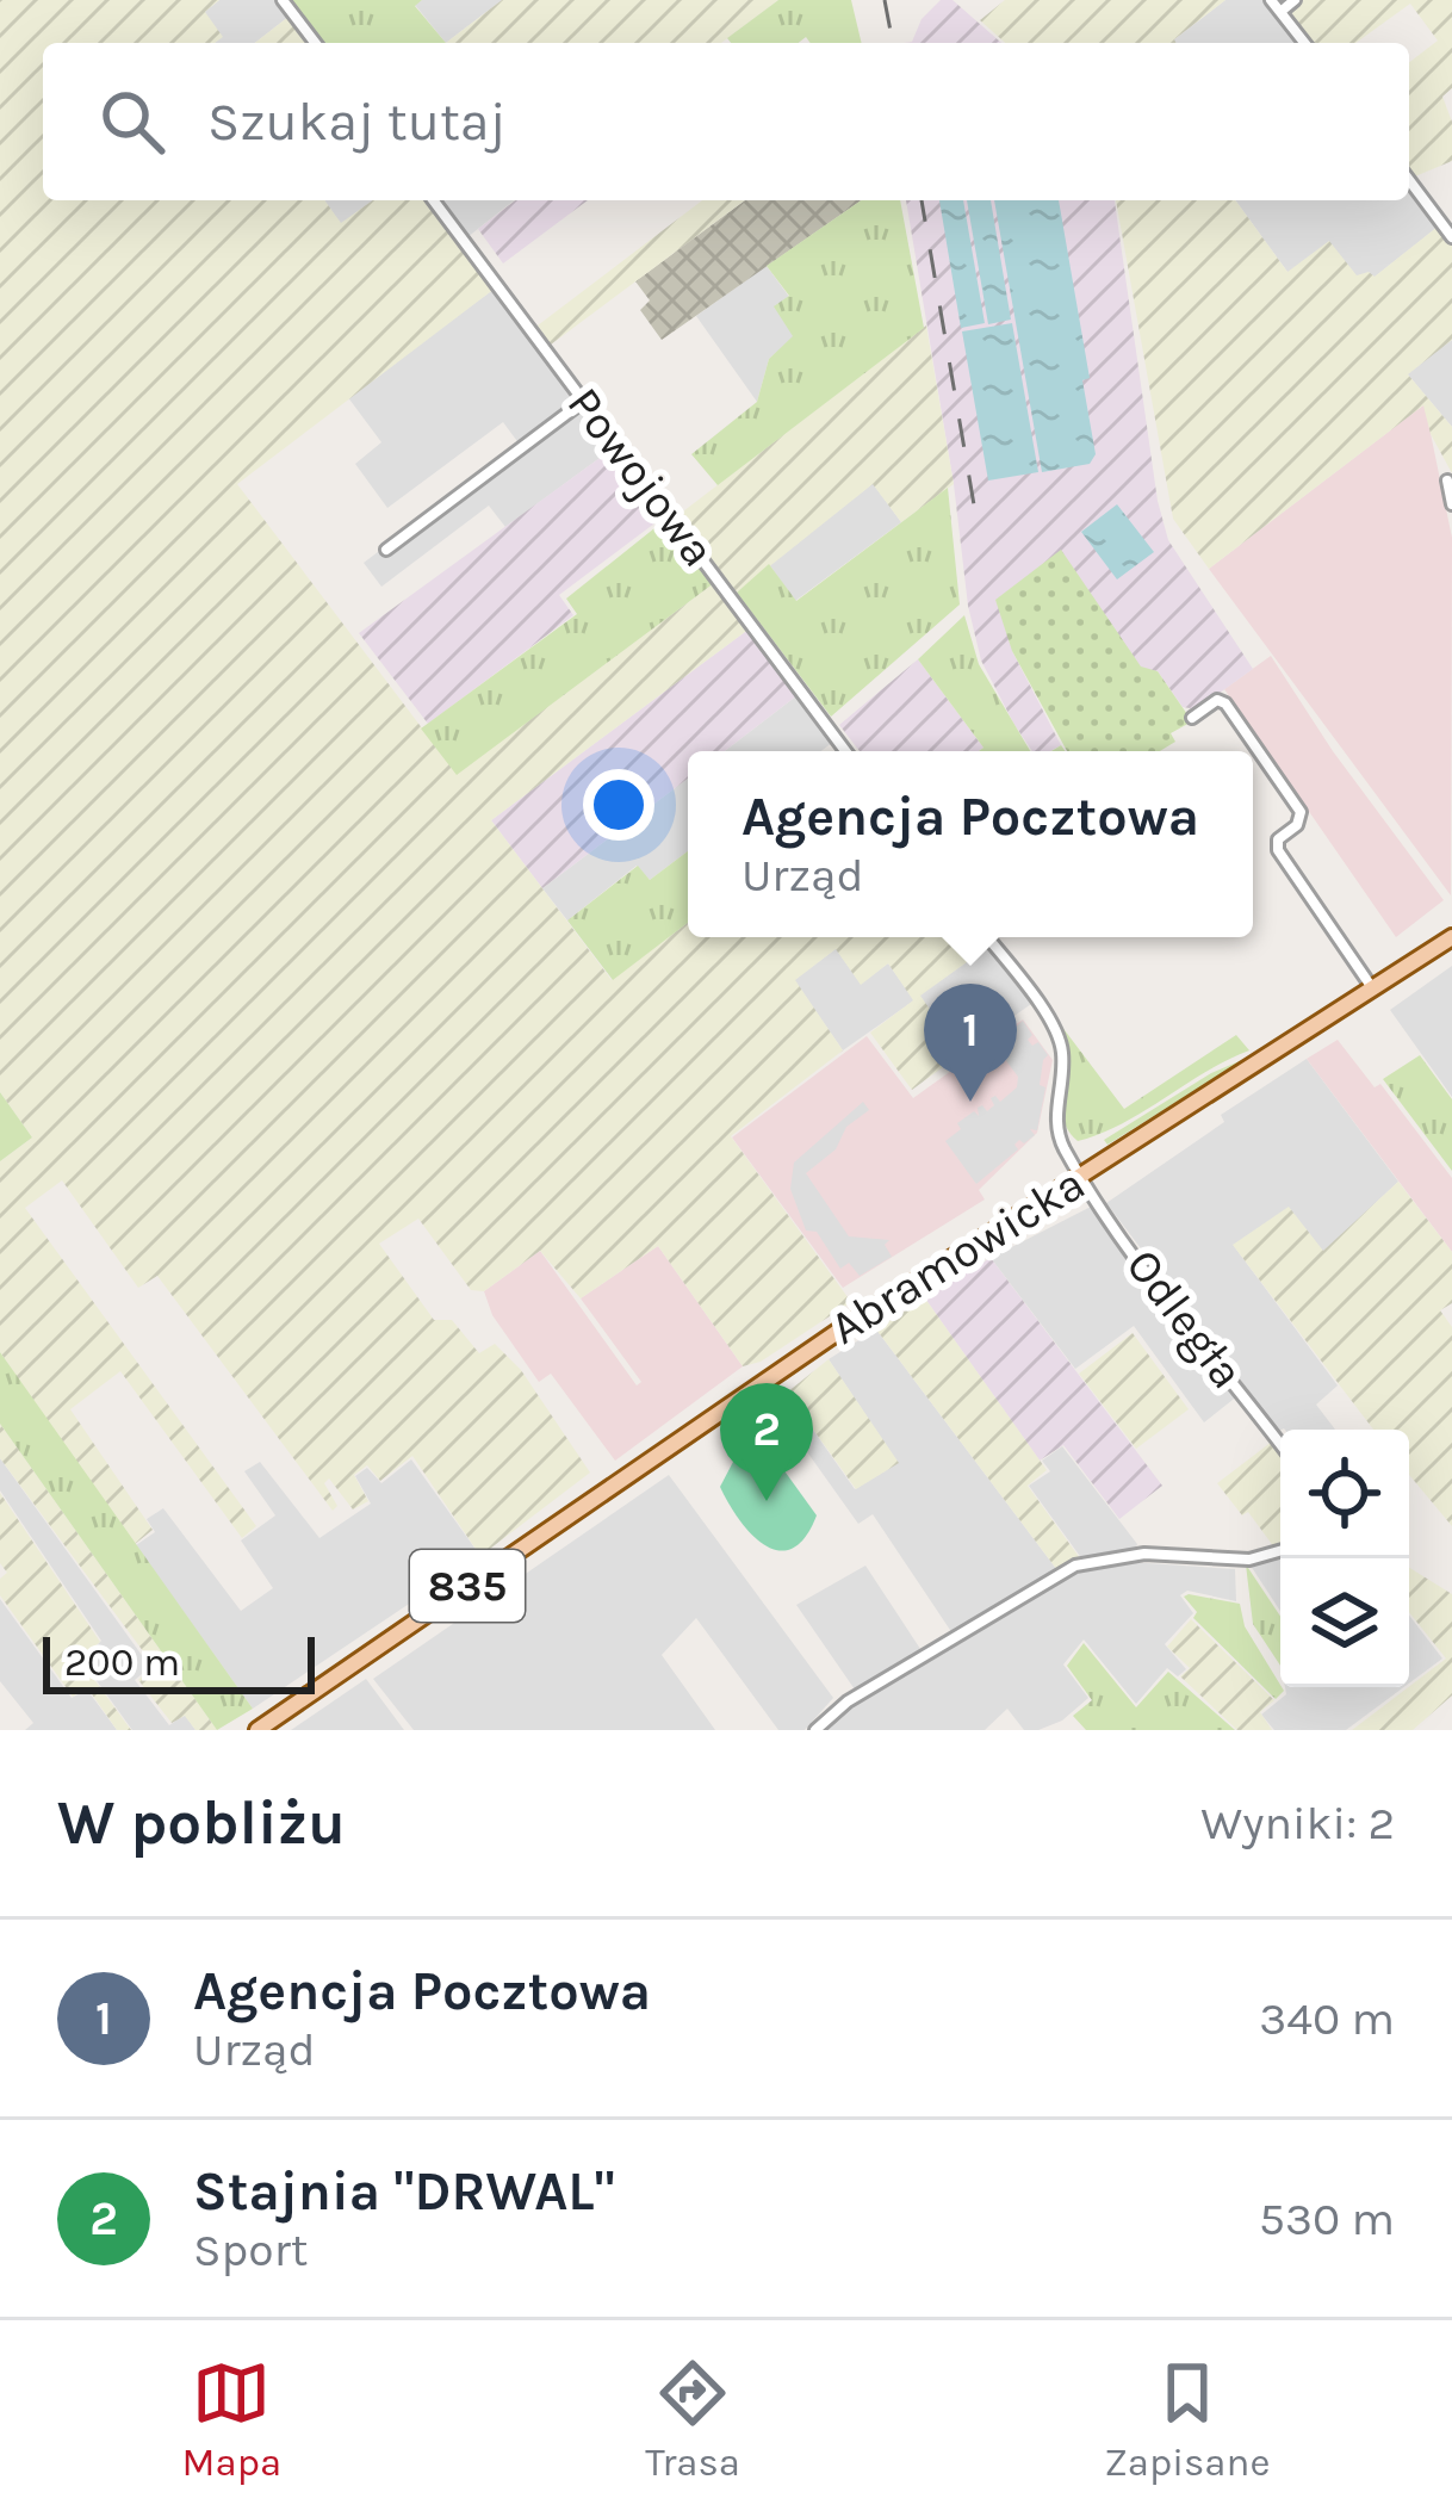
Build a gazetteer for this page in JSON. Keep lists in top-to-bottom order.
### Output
{
  "streets": {
    "main road": ["Abramowicka", "835"],
    "street": ["Powojowa", "Odległa"]
  },
  "crossings": [
    ["Abramowicka", "Odległa"]
  ],
  "scale_bar": "200 m",
  "page": {
    "search": "Szukaj tutaj",
    "popup": ["Agencja Pocztowa", "Urząd"],
    "pins": ["1", "2"],
    "scale": "200 m",
    "heading": ["W pobliżu", "Wyniki: 2"],
    "list": [
      {
        "mark": "1",
        "name": "Agencja Pocztowa",
        "note": "Urząd",
        "value": "340 m"
      },
      {
        "mark": "2",
        "name": "Stajnia \"DRWAL\"",
        "note": "Sport",
        "value": "530 m"
      }
    ],
    "nav": ["Mapa", "Trasa", "Zapisane"]
  }
}
